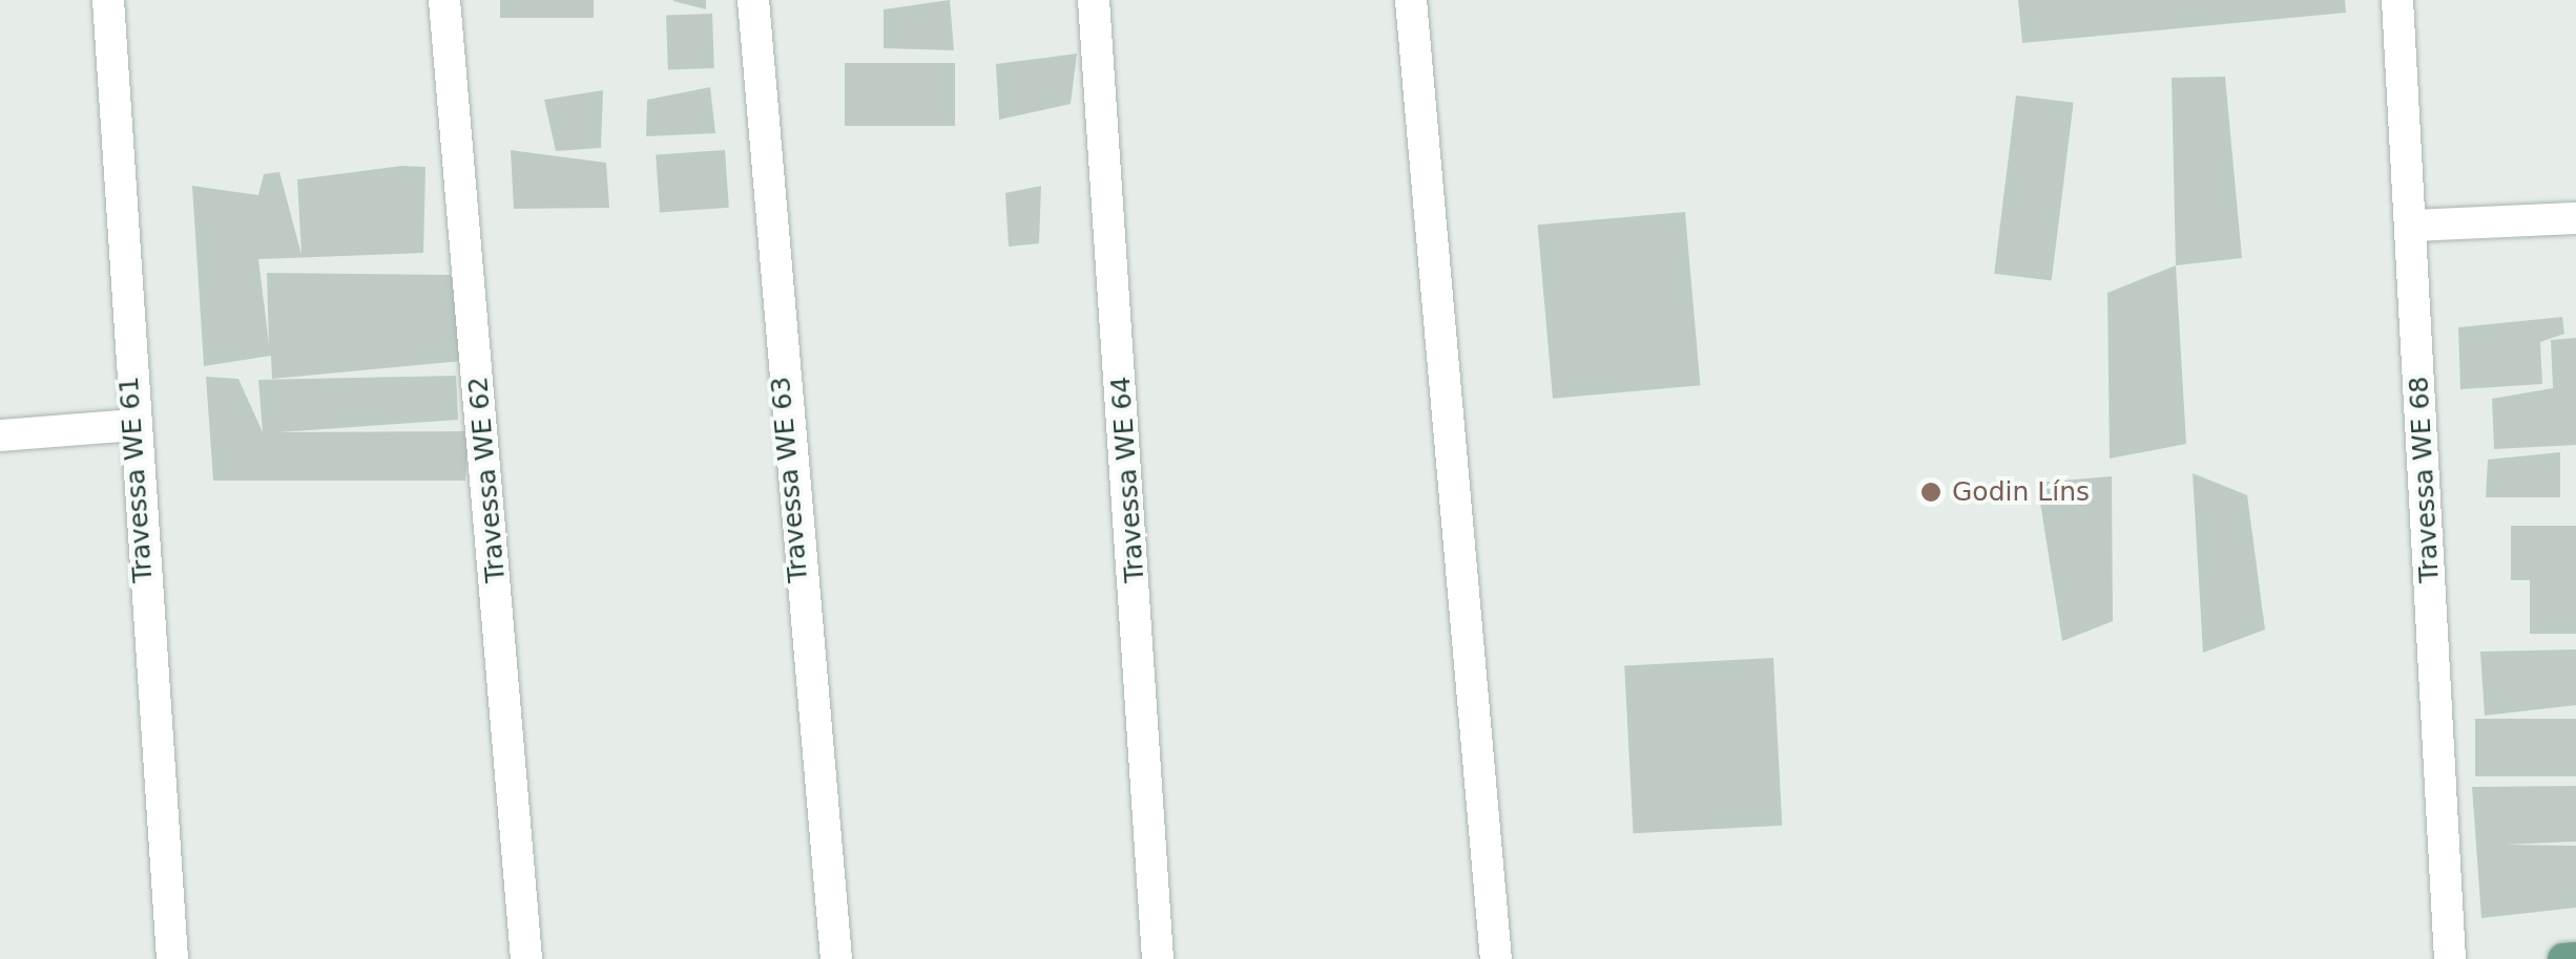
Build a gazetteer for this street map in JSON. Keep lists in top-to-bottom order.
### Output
{
  "streets": {
    "street": [
      "Travessa WE 61",
      "Travessa WE 62",
      "Travessa WE 63",
      "Travessa WE 64",
      "Travessa WE 68"
    ]
  },
  "places": ["Godin Líns"]
}
